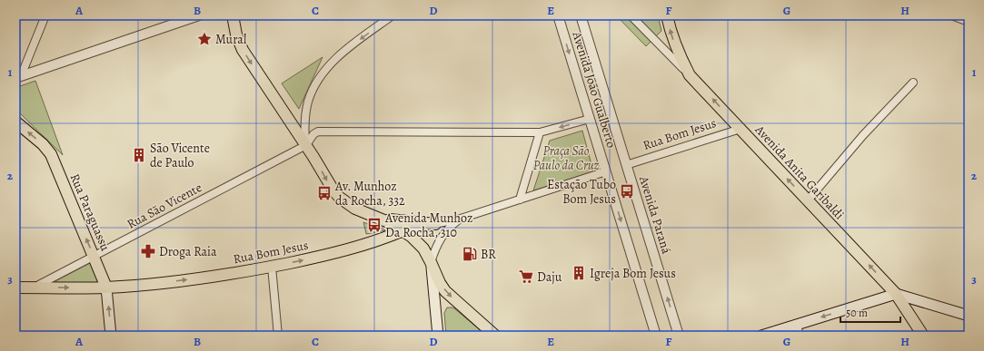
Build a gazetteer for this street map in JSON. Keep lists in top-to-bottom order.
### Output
{
  "streets": {
    "main road": ["Rua Bom Jesus", "Avenida Anita Garibaldi", "Rua Paraguassu"],
    "street": ["Avenida João Gualberto", "Rua São Vicente", "Avenida Paraná"]
  },
  "crossings": [
    ["Avenida João Gualberto", "Rua Bom Jesus"],
    ["Avenida João Gualberto", "Rua São Vicente"],
    ["Avenida João Gualberto", "Avenida Paraná"],
    ["Rua Bom Jesus", "Avenida Anita Garibaldi"],
    ["Rua Bom Jesus", "Rua São Vicente"],
    ["Rua Bom Jesus", "Rua Paraguassu"],
    ["Rua Bom Jesus", "Avenida Paraná"],
    ["Rua São Vicente", "Rua Paraguassu"]
  ],
  "one_way": ["Rua Bom Jesus", "Avenida Anita Garibaldi", "Rua Paraguassu"],
  "parks": ["Praça São Paulo da Cruz"],
  "places": {
    "place": ["Mural"],
    "building": ["São Vicente de Paulo", "Igreja Bom Jesus"],
    "bus stop": ["Estação Tubo Bom Jesus", "Av. Munhoz da Rocha, 332", "Avenida Munhoz Da Rocha, 310"],
    "pharmacy": ["Droga Raia"],
    "fuel station": ["BR"],
    "supermarket": ["Daju"]
  },
  "scale_bar": "50 m",
  "grid": {
    "columns": [
      "A",
      "B",
      "C",
      "D",
      "E",
      "F",
      "G",
      "H"
    ],
    "rows": ["1", "2", "3"]
  }
}
